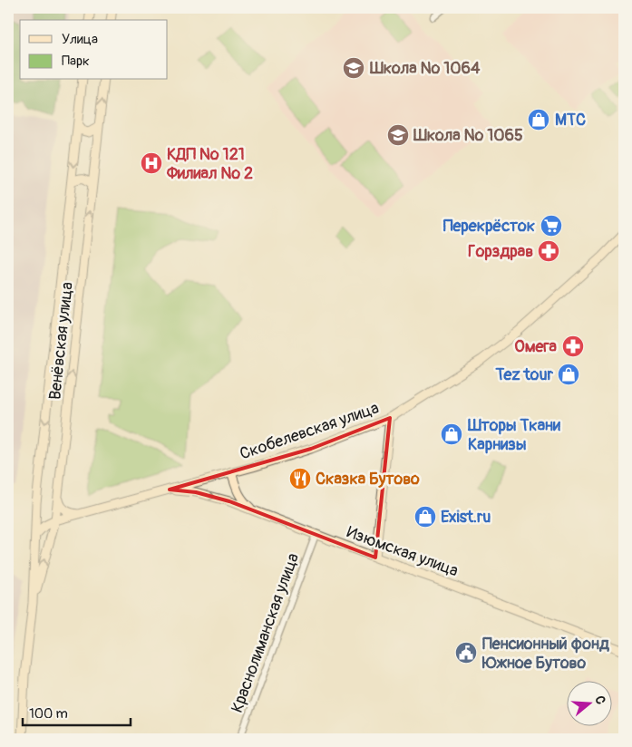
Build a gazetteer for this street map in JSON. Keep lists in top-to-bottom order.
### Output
{
  "streets": {
    "street": [
      "Венёвская улица",
      "Скобелевская улица",
      "Изюмская улица",
      "Краснолиманская улица"
    ]
  },
  "crossings": [
    ["Венёвская улица", "Скобелевская улица"],
    ["Скобелевская улица", "Изюмская улица"],
    ["Изюмская улица", "Краснолиманская улица"]
  ],
  "places": {
    "school or university": ["Школа № 1064", "Школа № 1065"],
    "shop": [
      "МТС",
      "Tez tour",
      "Шторы Ткани Карнизы",
      "Exist.ru"
    ],
    "hospital": ["КДП № 121 Филиал № 2"],
    "supermarket": ["Перекрёсток"],
    "pharmacy": ["Горздрав", "Омега"],
    "restaurant": ["Сказка Бутово"],
    "public building": ["Пенсионный фонд Южное Бутово"]
  },
  "legend": ["Улица", "Парк"],
  "scale_bar": "100 m",
  "north": "right"
}
